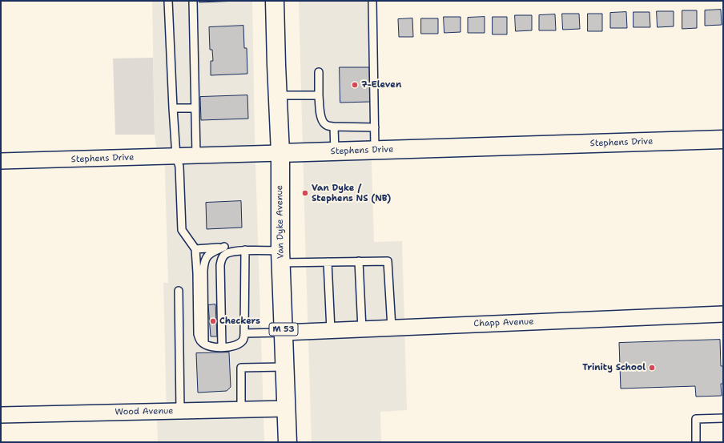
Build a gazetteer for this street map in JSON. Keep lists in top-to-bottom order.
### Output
{
  "streets": {
    "street": [
      "Stephens Drive",
      "Van Dyke Avenue",
      "Chapp Avenue",
      "M 53",
      "Wood Avenue"
    ]
  },
  "crossings": [
    ["Stephens Drive", "Van Dyke Avenue"],
    ["Van Dyke Avenue", "Chapp Avenue"],
    ["Van Dyke Avenue", "Wood Avenue"]
  ],
  "places": [
    "7-Eleven",
    "Van Dyke / Stephens NS (NB)",
    "Checkers",
    "Trinity School"
  ]
}
